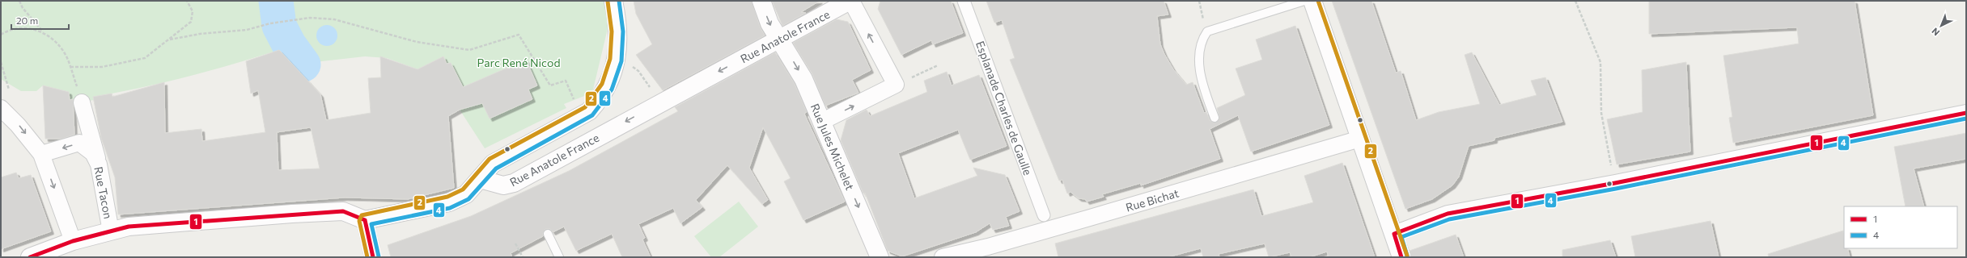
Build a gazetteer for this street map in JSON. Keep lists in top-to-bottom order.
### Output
{
  "streets": {
    "main road": ["Rue Anatole France", "Rue Jules Michelet"],
    "street": ["Esplanade Charles de Gaulle", "Rue Tacon", "Rue Bichat"]
  },
  "crossings": [
    ["Rue Anatole France", "Rue Jules Michelet"]
  ],
  "one_way": ["Rue Jules Michelet", "Rue Tacon"],
  "parks": ["Parc René Nicod"],
  "lines": ["transit line 4", "transit line 2", "transit line 1"],
  "legend": ["1", "4"],
  "scale_bar": "20 m",
  "north": "bottom left"
}
